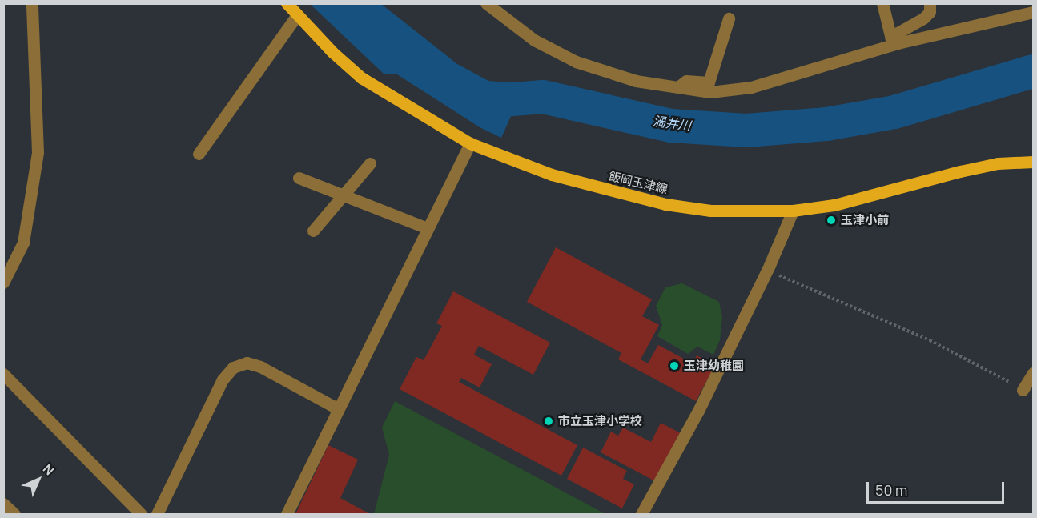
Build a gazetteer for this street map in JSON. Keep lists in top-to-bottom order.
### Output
{
  "streets": {
    "main road": ["飯岡玉津線"]
  },
  "water": ["渦井川"],
  "places": ["玉津小前", "玉津幼稚園", "市立玉津小学校"],
  "scale_bar": "50 m",
  "north": "top right"
}
